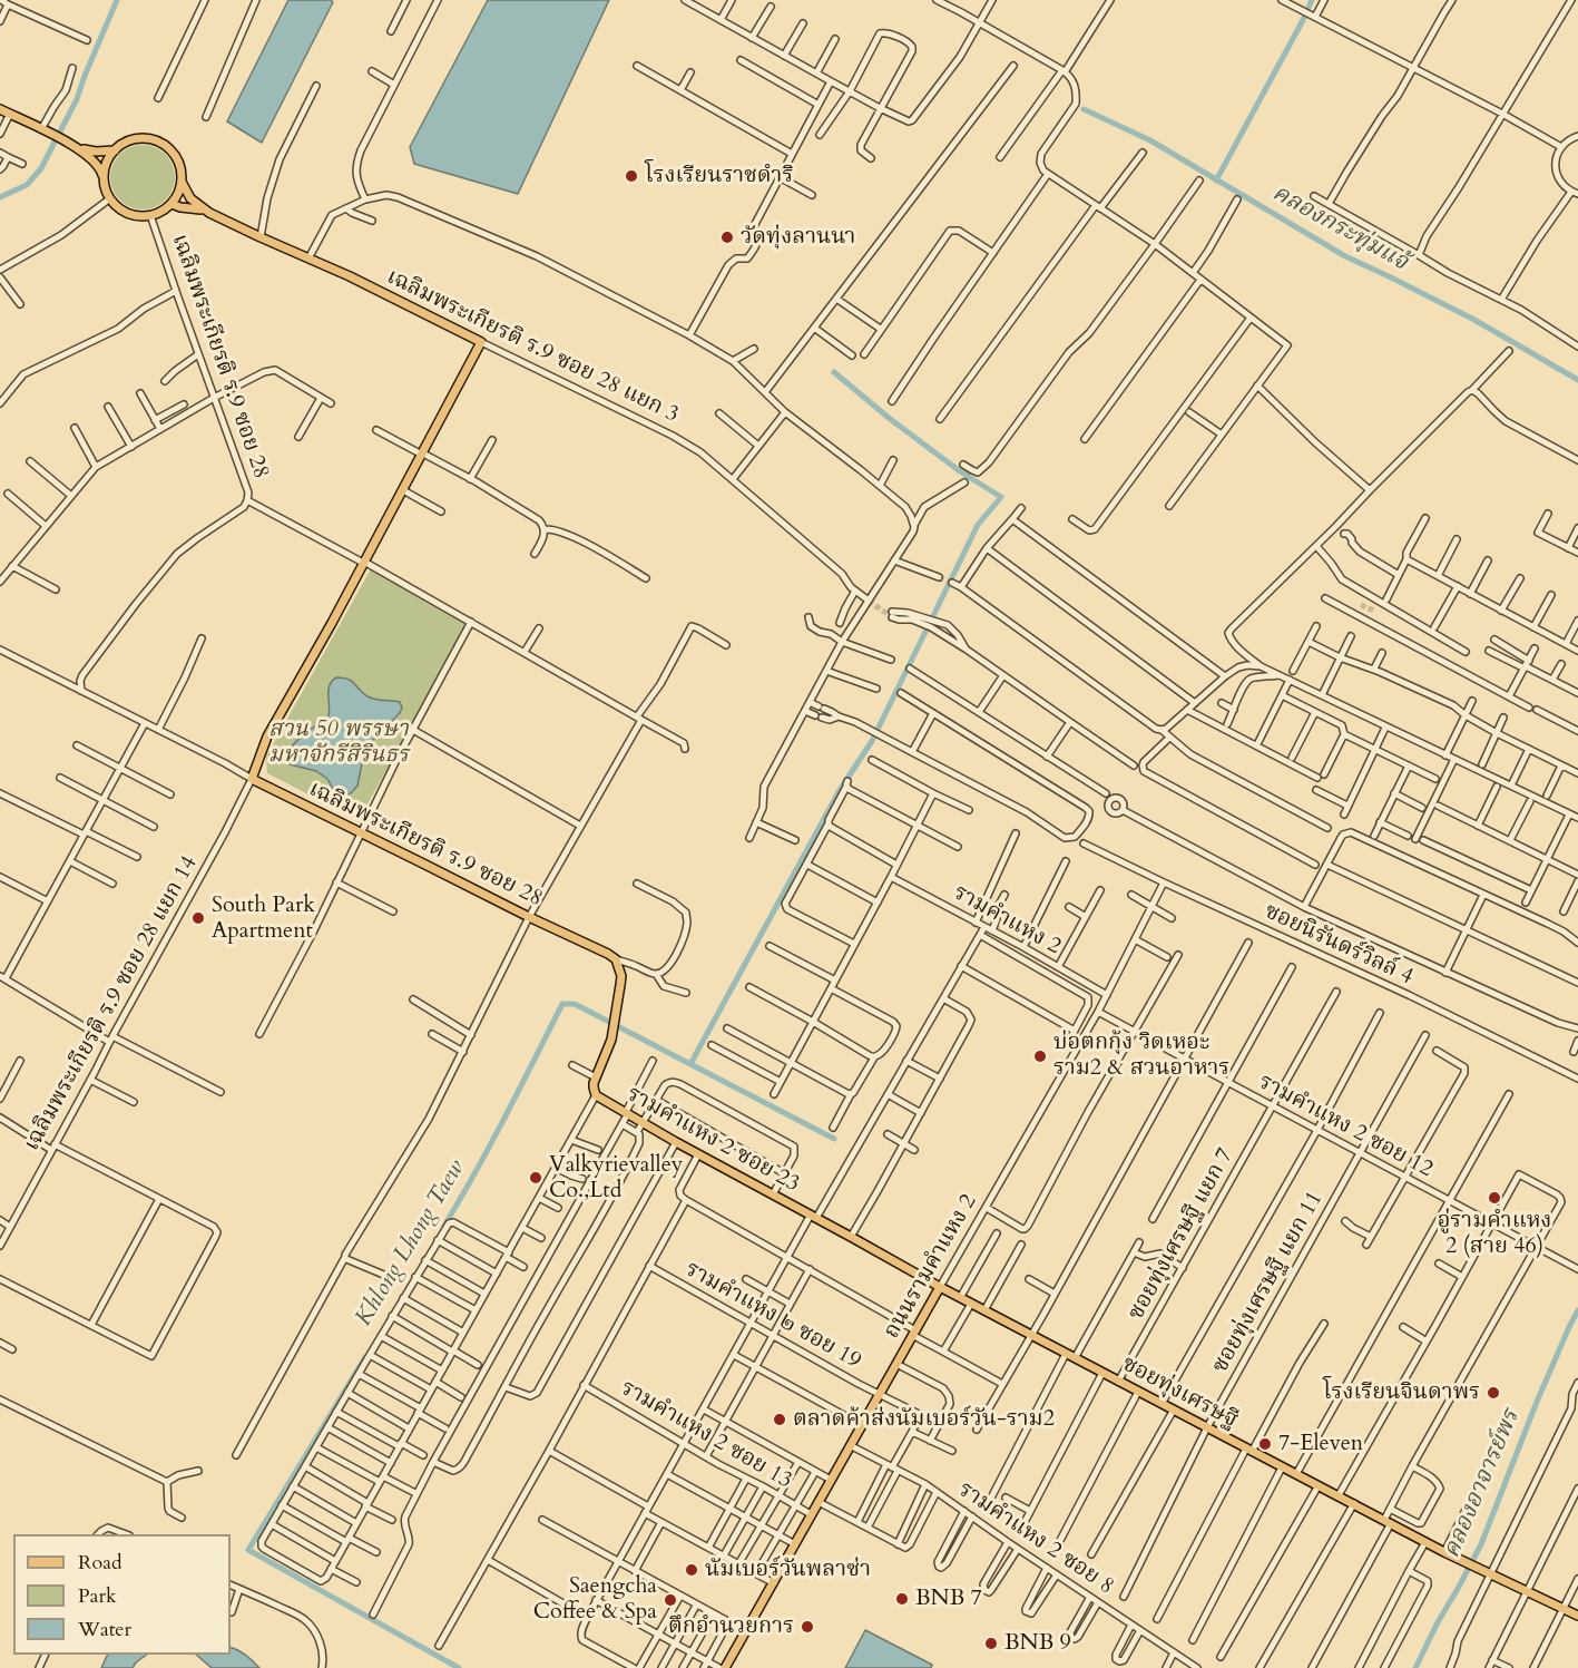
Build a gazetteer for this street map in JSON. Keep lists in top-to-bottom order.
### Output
{
  "streets": {
    "main road": [
      "เฉลิมพระเกียรติ ร.9 ซอย 28 แยก 3",
      "เฉลิมพระเกียรติ ร.9 ซอย 28",
      "รามคำแหง 2 ซอย 23",
      "ถนนรามคำแหง 2",
      "ซอยทุ่งเศรษฐี"
    ],
    "street": [
      "รามคำแหง 2",
      "ซอยนิรันดร์วิลล์ 4",
      "เฉลิมพระเกียรติ ร.9 ซอย 28 แยก 14",
      "รามคำแหง 2 ซอย 12",
      "ซอยทุ่งเศรษฐี แยก 7",
      "ซอยทุ่งเศรษฐี แยก 11",
      "รามคำแหง ๒ ซอย 19",
      "รามคำแหง 2 ซอย 13",
      "รามคำแหง 2 ซอย 8"
    ]
  },
  "crossings": [
    ["เฉลิมพระเกียรติ ร.9 ซอย 28 แยก 3", "เฉลิมพระเกียรติ ร.9 ซอย 28"],
    ["เฉลิมพระเกียรติ ร.9 ซอย 28", "เฉลิมพระเกียรติ ร.9 ซอย 28 แยก 14"],
    ["เฉลิมพระเกียรติ ร.9 ซอย 28", "รามคำแหง 2 ซอย 23"],
    ["รามคำแหง 2", "ถนนรามคำแหง 2"],
    ["ซอยนิรันดร์วิลล์ 4", "ถนนรามคำแหง 2"],
    ["รามคำแหง 2 ซอย 12", "ซอยทุ่งเศรษฐี แยก 7"],
    ["รามคำแหง 2 ซอย 12", "ถนนรามคำแหง 2"],
    ["รามคำแหง 2 ซอย 12", "ซอยทุ่งเศรษฐี แยก 11"],
    ["รามคำแหง 2 ซอย 23", "ถนนรามคำแหง 2"],
    ["รามคำแหง 2 ซอย 23", "ซอยทุ่งเศรษฐี"],
    ["ซอยทุ่งเศรษฐี แยก 7", "ซอยทุ่งเศรษฐี"],
    ["ถนนรามคำแหง 2", "รามคำแหง ๒ ซอย 19"],
    ["ถนนรามคำแหง 2", "ซอยทุ่งเศรษฐี"],
    ["ถนนรามคำแหง 2", "รามคำแหง 2 ซอย 13"],
    ["ถนนรามคำแหง 2", "รามคำแหง 2 ซอย 8"],
    ["ซอยทุ่งเศรษฐี แยก 11", "ซอยทุ่งเศรษฐี"]
  ],
  "water": ["คลองกระทุ่มแจ้", "Khlong Lhong Taew", "คลองอาจารย์พร"],
  "parks": ["สวน 50 พรรษา มหาจักรีสิรินธร"],
  "places": [
    "โรงเรียนราชดำริ",
    "วัดทุ่งลานนา",
    "South Park Apartment",
    "บ่อตกกุ้ง วิดเหอะ ราม2 & สวนอาหาร",
    "Valkyrievalley Co.,Ltd",
    "อู่รามคำแหง 2 (สาย 46)",
    "โรงเรียนจินดาพร",
    "ตลาดค้าส่งนัมเบอร์วัน-ราม2",
    "7-Eleven",
    "นัมเบอร์วันพลาซ่า",
    "BNB 7",
    "Saengcha Coffee & Spa",
    "ตึกอำนวยการ",
    "BNB 9"
  ],
  "legend": ["Road", "Park", "Water"]
}
